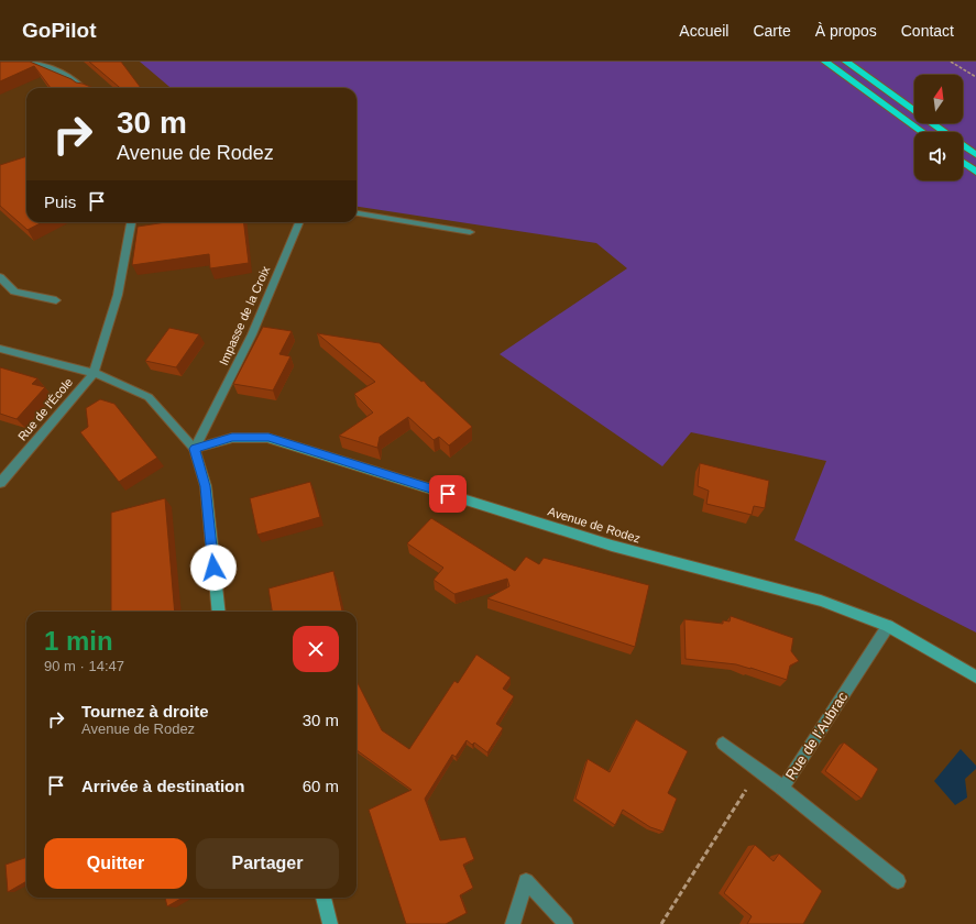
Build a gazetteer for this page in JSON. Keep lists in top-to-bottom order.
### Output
{
  "streets": {
    "street": [
      "Impasse de la Croix",
      "Rue de l'École",
      "Avenue de Rodez",
      "Rue de l'Aubrac"
    ]
  },
  "crossings": [
    ["Impasse de la Croix", "Avenue de Rodez"],
    ["Avenue de Rodez", "Rue de l'Aubrac"]
  ],
  "north": "top",
  "page": {
    "header": "GoPilot",
    "nav": [
      "Accueil",
      "Carte",
      "À propos",
      "Contact"
    ],
    "turn": ["30 m", "Avenue de Rodez"],
    "then": "Puis",
    "heading": ["1 min", "90 m · 14:47"],
    "list": [
      {
        "name": "Tournez à droite",
        "note": "Avenue de Rodez",
        "value": "30 m"
      },
      {
        "name": "Arrivée à destination",
        "value": "60 m"
      }
    ],
    "buttons": ["Quitter", "Partager"]
  }
}
